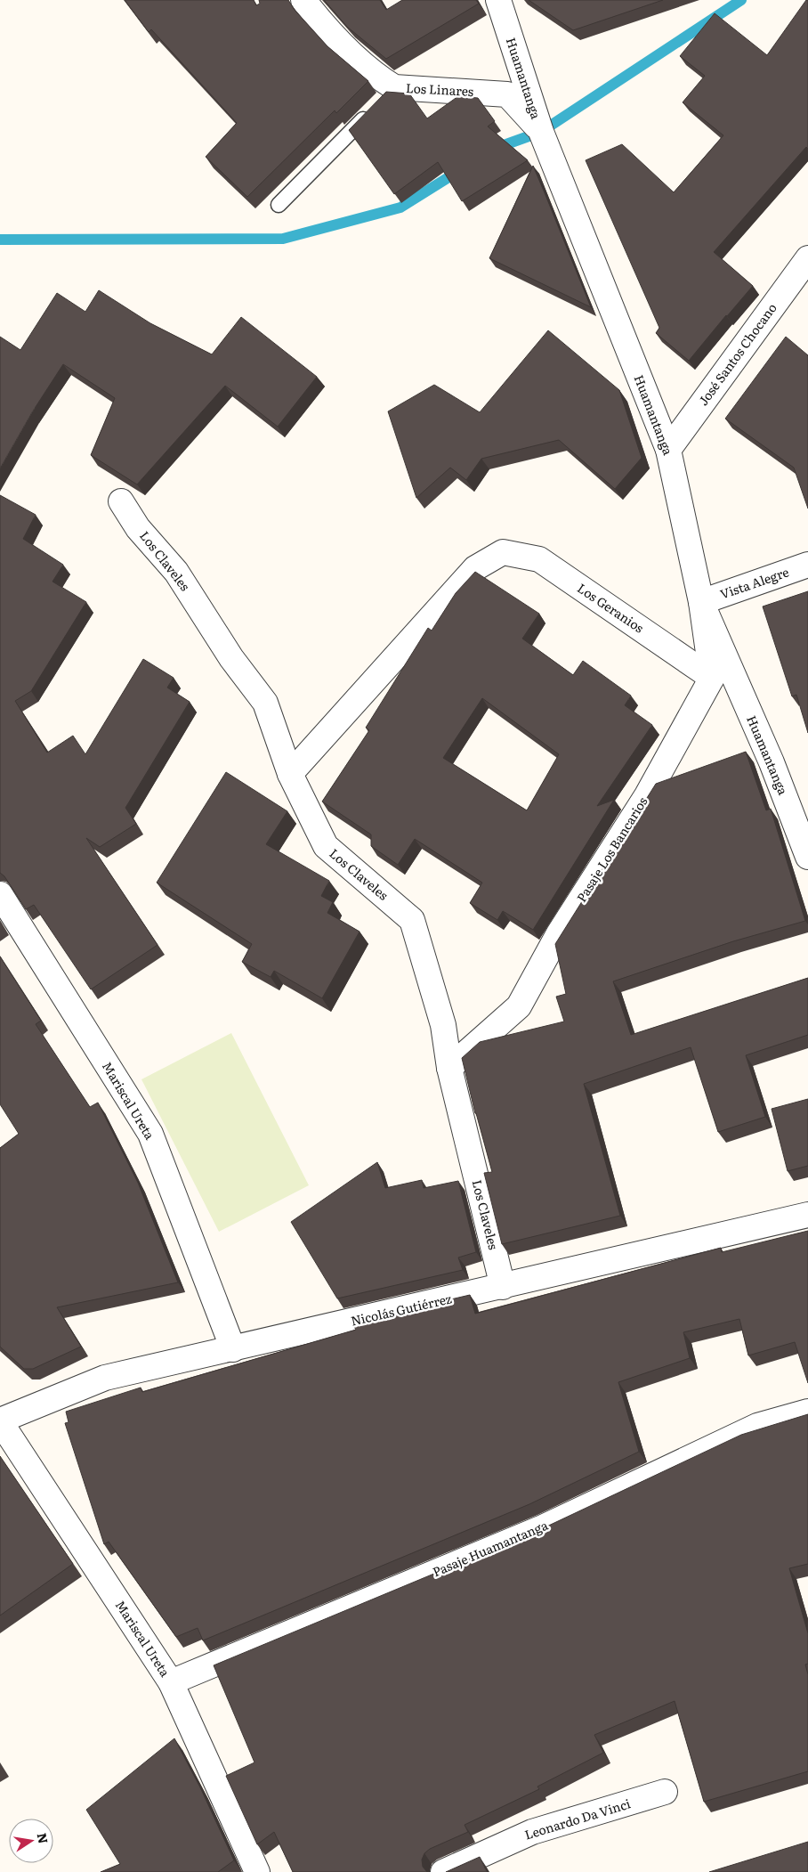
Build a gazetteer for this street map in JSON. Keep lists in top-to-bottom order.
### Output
{
  "streets": {
    "street": [
      "Huamantanga",
      "Los Linares",
      "José Santos Chocano",
      "Los Claveles",
      "Vista Alegre",
      "Los Geranios",
      "Pasaje Los Bancarios",
      "Mariscal Ureta",
      "Nicolás Gutiérrez",
      "Pasaje Huamantanga",
      "Leonardo Da Vinci"
    ]
  },
  "crossings": [
    ["Huamantanga", "Los Linares"],
    ["Huamantanga", "José Santos Chocano"],
    ["Huamantanga", "Vista Alegre"],
    ["Los Claveles", "Los Geranios"],
    ["Los Claveles", "Pasaje Los Bancarios"],
    ["Los Claveles", "Nicolás Gutiérrez"],
    ["Los Geranios", "Pasaje Los Bancarios"],
    ["Mariscal Ureta", "Nicolás Gutiérrez"],
    ["Mariscal Ureta", "Pasaje Huamantanga"]
  ],
  "north": "right"
}
